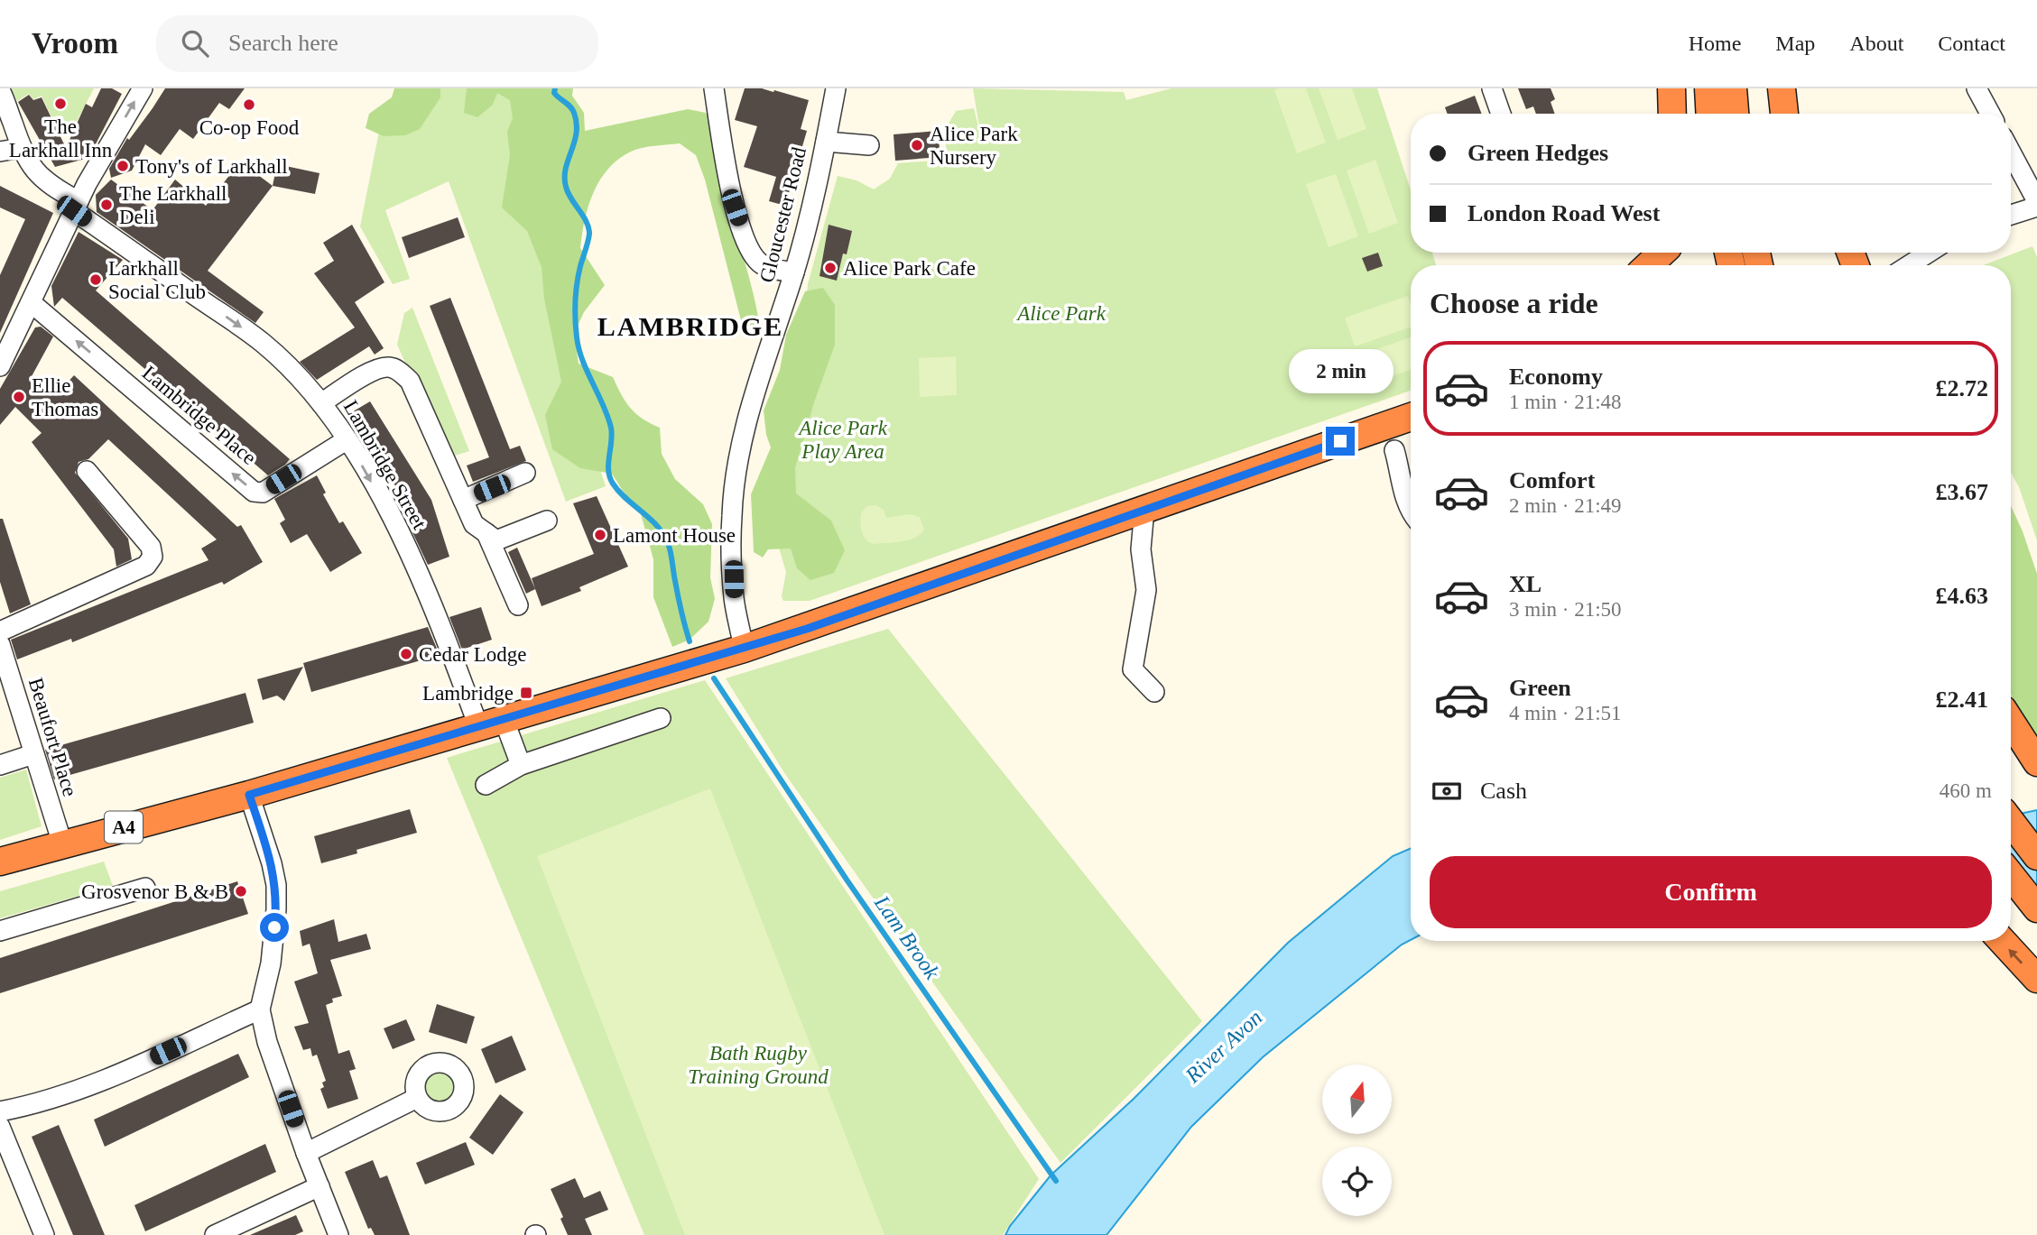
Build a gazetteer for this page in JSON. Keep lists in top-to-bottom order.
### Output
{
  "streets": {
    "highway": ["A4"],
    "street": [
      "Gloucester Road",
      "Lambridge Place",
      "Lambridge Street",
      "Beaufort Place"
    ]
  },
  "crossings": [
    ["Gloucester Road", "A4"],
    ["Lambridge Place", "Lambridge Street"],
    ["Lambridge Street", "A4"],
    ["Beaufort Place", "A4"]
  ],
  "districts": ["LAMBRIDGE"],
  "water": ["Lam Brook", "River Avon"],
  "parks": ["Alice Park", "Alice Park Play Area", "Bath Rugby Training Ground"],
  "places": {
    "other": [
      "The Larkhall Inn",
      "Co-op Food",
      "Alice Park Nursery",
      "Tony's of Larkhall",
      "The Larkhall Deli",
      "Alice Park Cafe",
      "Larkhall Social Club",
      "Ellie Thomas",
      "Lamont House",
      "Cedar Lodge",
      "Grosvenor B & B"
    ],
    "transit": ["Lambridge"]
  },
  "north": "top",
  "page": {
    "header": "Vroom",
    "search": "Search here",
    "nav": [
      "Home",
      "Map",
      "About",
      "Contact"
    ],
    "banner": ["Green Hedges", "London Road West"],
    "heading": "Choose a ride",
    "list": [
      {
        "name": "Economy",
        "note": "1 min · 21:48",
        "value": "£2.72"
      },
      {
        "name": "Comfort",
        "note": "2 min · 21:49",
        "value": "£3.67"
      },
      {
        "name": "XL",
        "note": "3 min · 21:50",
        "value": "£4.63"
      },
      {
        "name": "Green",
        "note": "4 min · 21:51",
        "value": "£2.41"
      }
    ],
    "bubble": "2 min",
    "pay": ["Cash", "460 m"],
    "buttons": "Confirm"
  }
}
